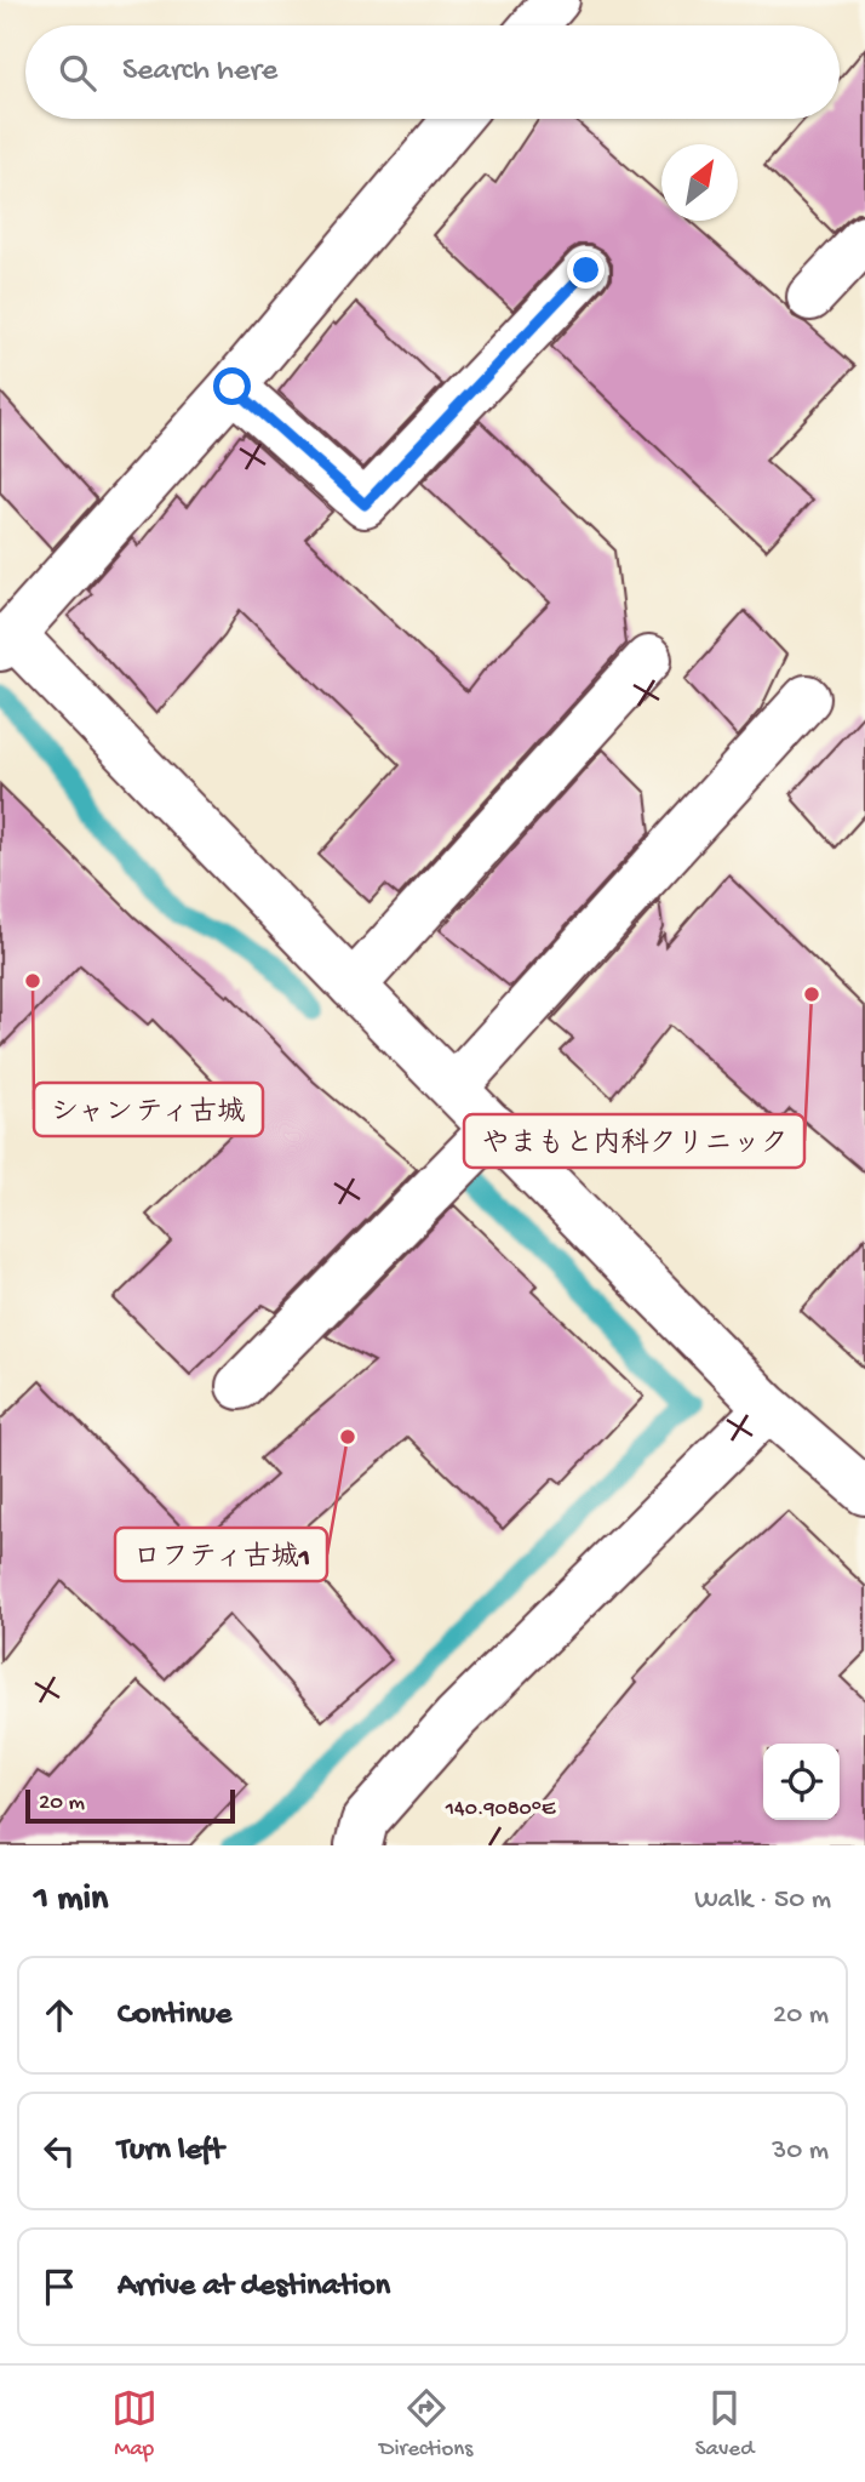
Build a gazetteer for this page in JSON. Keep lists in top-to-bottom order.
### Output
{
  "places": ["シャンティ古城", "やまもと内科クリニック", "ロフティ古城1"],
  "scale_bar": "20 m",
  "north": "top right",
  "page": {
    "search": "Search here",
    "scale": "20 m",
    "heading": ["1 min", "Walk · 50 m"],
    "list": [
      ["Continue", "20 m"],
      ["Turn left", "30 m"],
      "Arrive at destination"
    ],
    "nav": ["Map", "Directions", "Saved"]
  },
  "coordinates": ["140.9080°E"]
}
